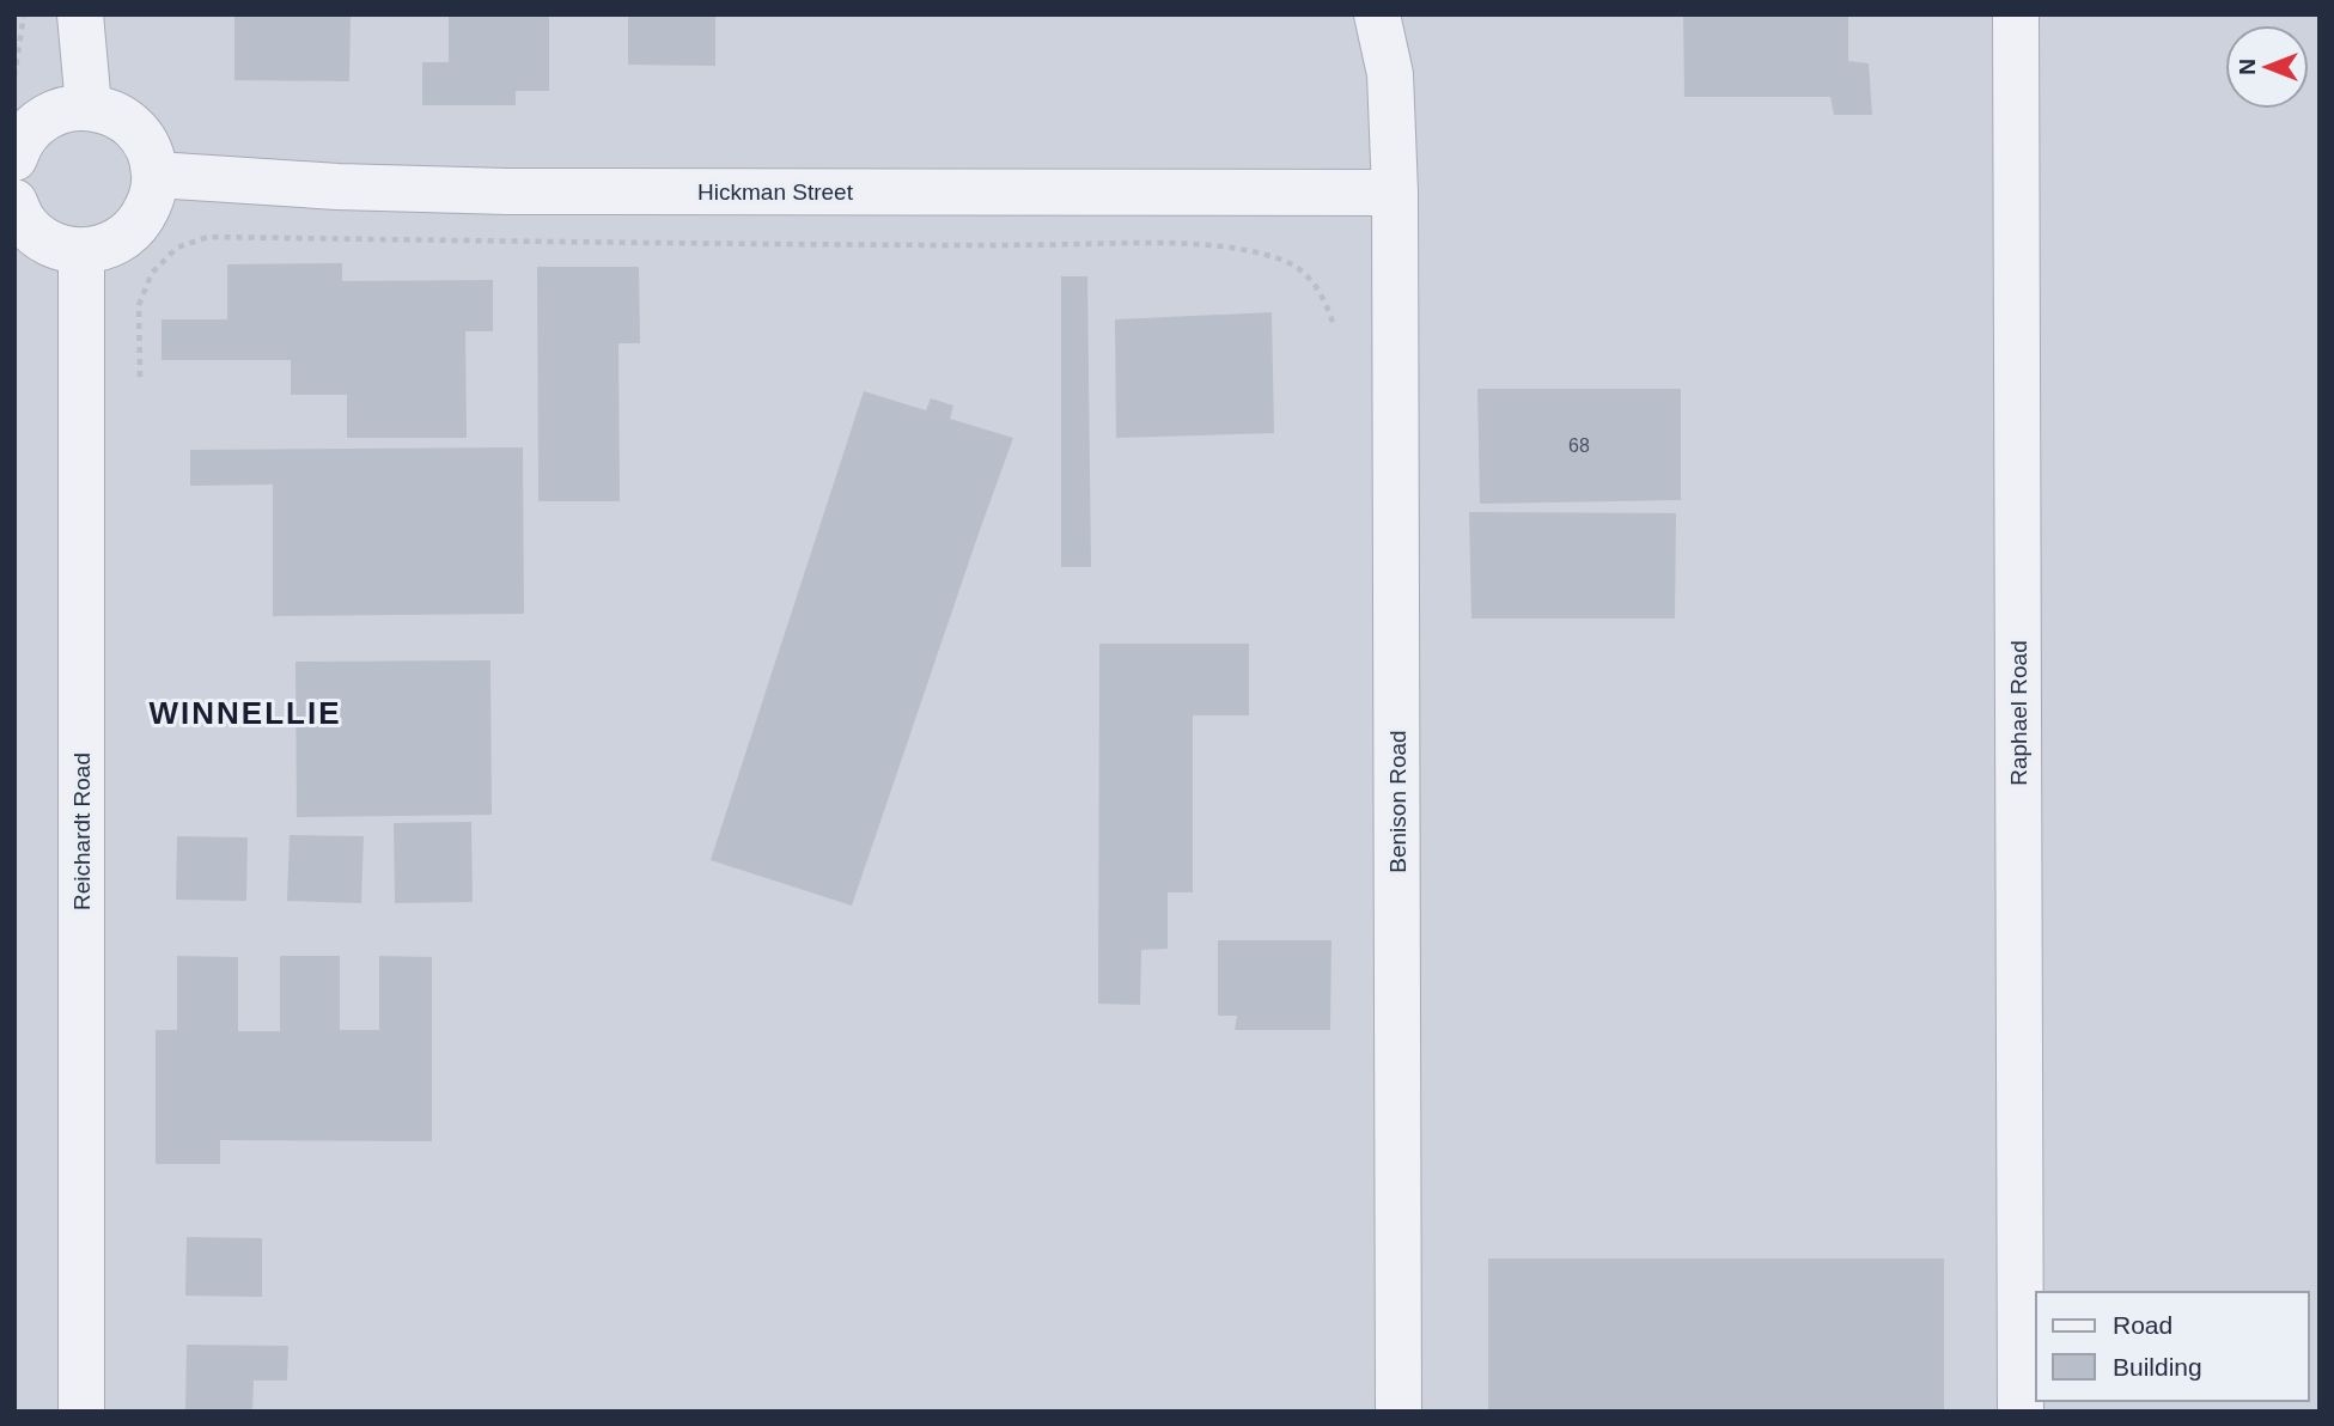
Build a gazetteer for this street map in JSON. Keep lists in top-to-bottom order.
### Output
{
  "streets": {
    "street": [
      "Hickman Street",
      "Raphael Road",
      "Benison Road",
      "Reichardt Road"
    ]
  },
  "crossings": [
    ["Hickman Street", "Benison Road"]
  ],
  "districts": ["WINNELLIE"],
  "house_numbers": ["68"],
  "legend": ["Road", "Building"],
  "north": "left"
}
